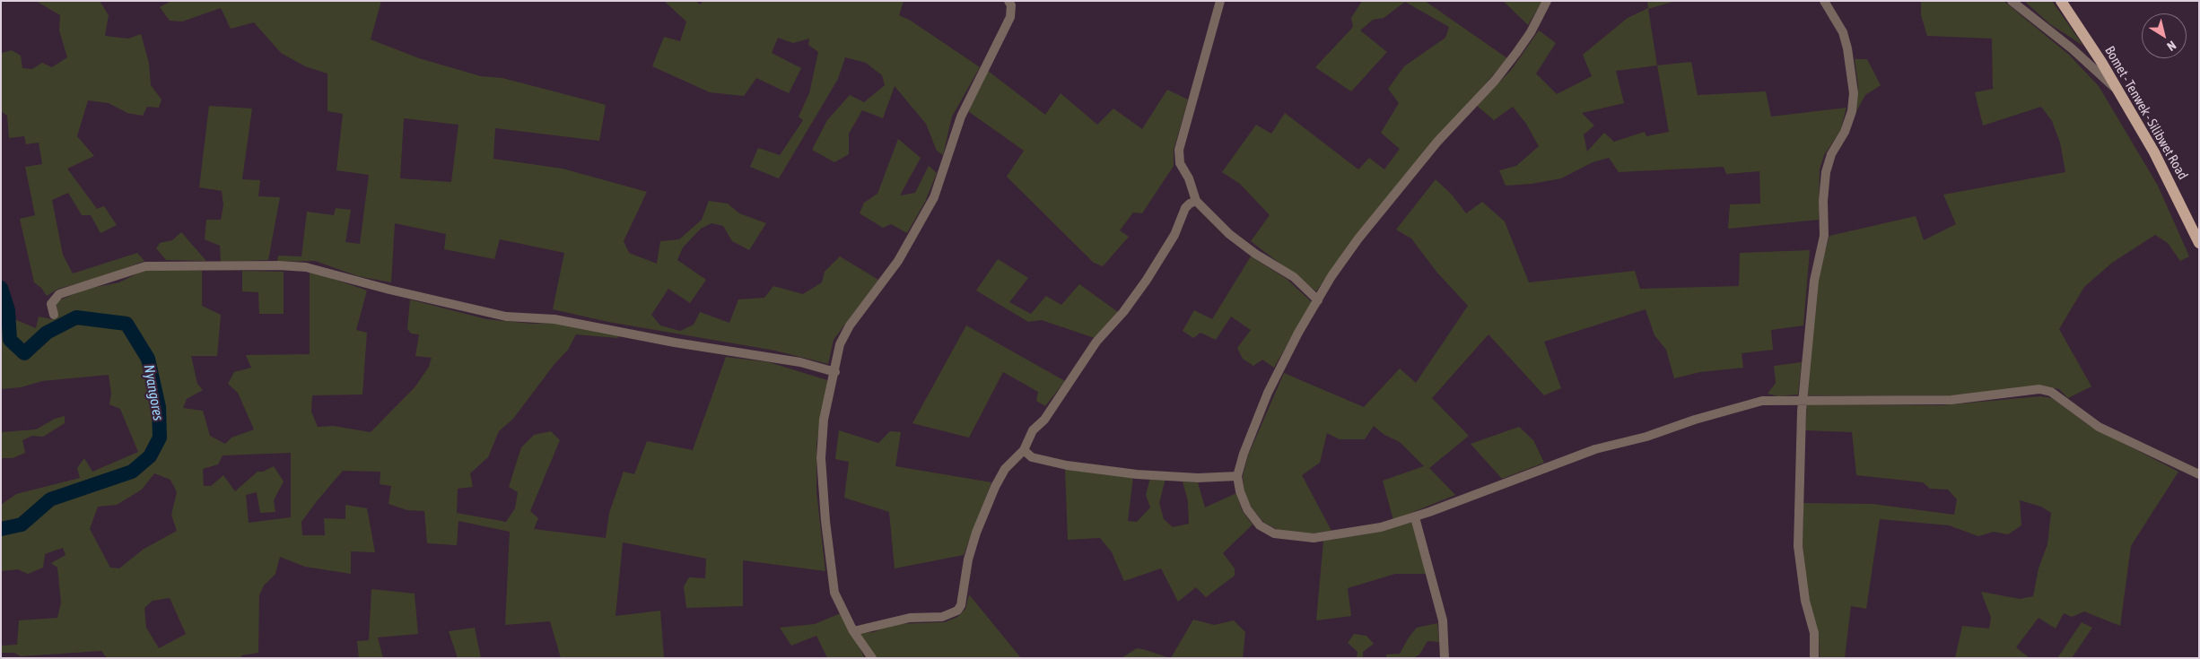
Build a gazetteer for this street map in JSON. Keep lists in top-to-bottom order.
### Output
{
  "streets": {
    "main road": ["Bomet - Tenwek - Silibwet Road"]
  },
  "water": ["Nyangores"],
  "north": "bottom right"
}
